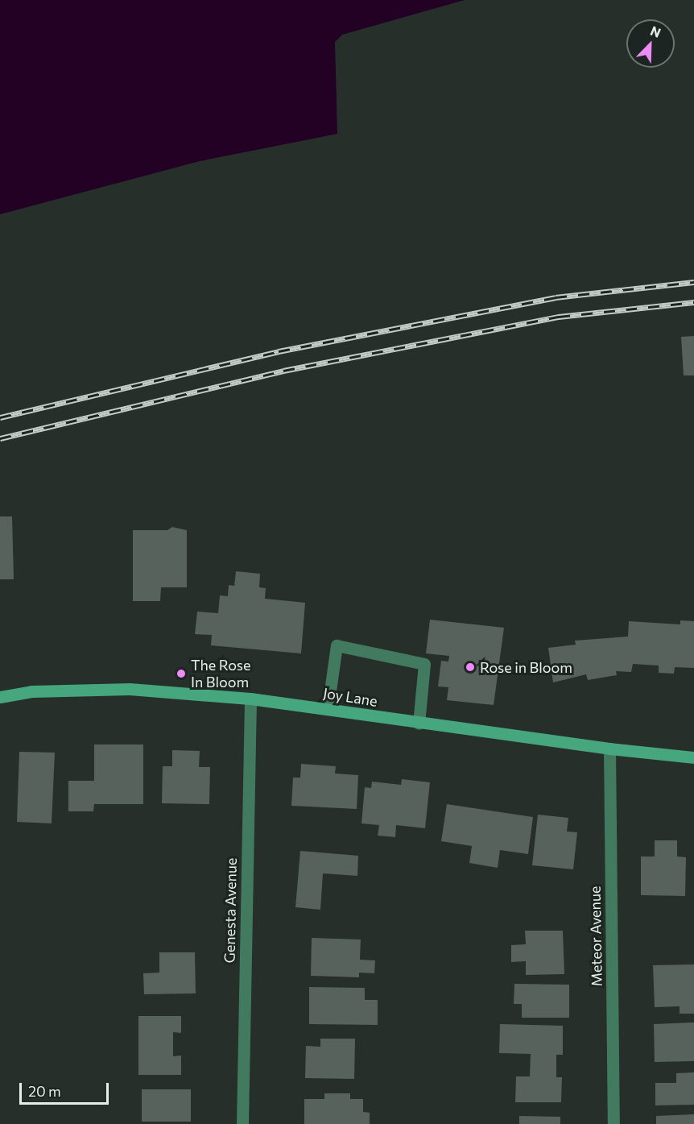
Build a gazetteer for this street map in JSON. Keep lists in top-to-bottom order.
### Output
{
  "streets": {
    "street": ["Joy Lane", "Genesta Avenue", "Meteor Avenue"]
  },
  "crossings": [
    ["Joy Lane", "Genesta Avenue"],
    ["Joy Lane", "Meteor Avenue"]
  ],
  "places": ["Rose in Bloom", "The Rose In Bloom"],
  "scale_bar": "20 m",
  "north": "top right"
}
